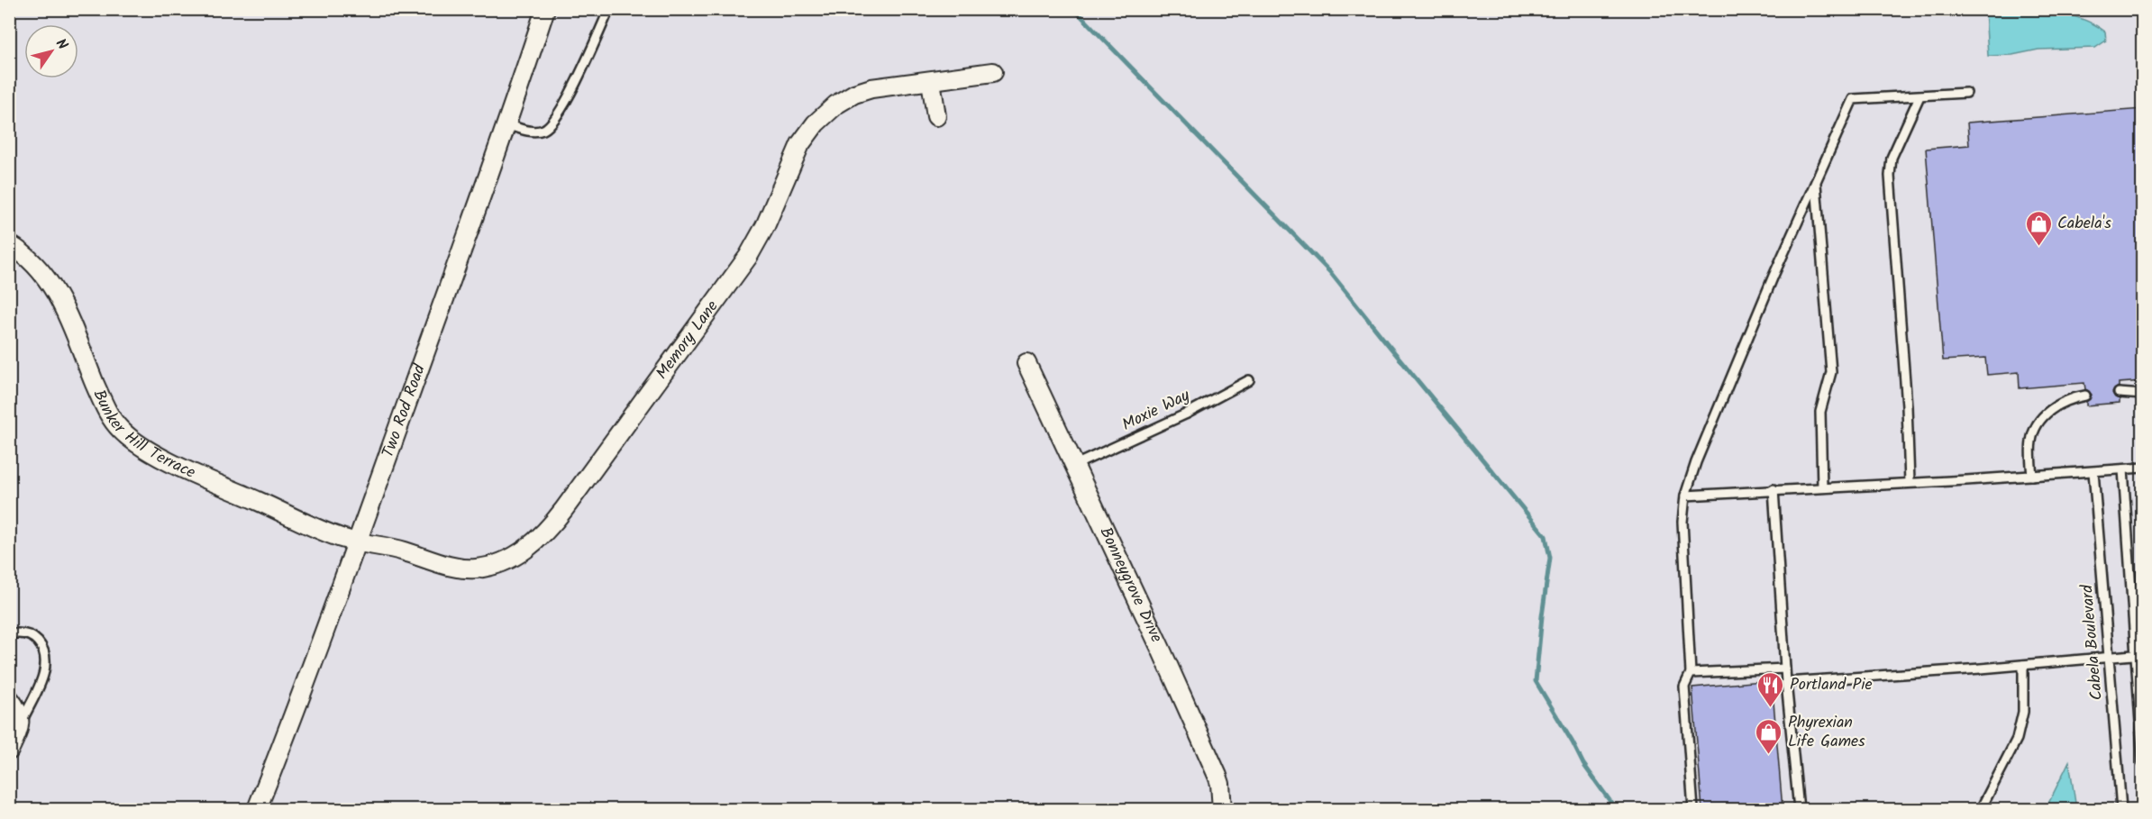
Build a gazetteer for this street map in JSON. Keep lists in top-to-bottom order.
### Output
{
  "streets": {
    "street": [
      "Memory Lane",
      "Two Rod Road",
      "Bunker Hill Terrace",
      "Bonneygrove Drive"
    ],
    "lane": ["Moxie Way", "Cabela Boulevard"]
  },
  "crossings": [
    ["Memory Lane", "Two Rod Road"],
    ["Memory Lane", "Bunker Hill Terrace"],
    ["Two Rod Road", "Bunker Hill Terrace"],
    ["Moxie Way", "Bonneygrove Drive"]
  ],
  "places": {
    "shop": ["Cabela's", "Phyrexian Life Games"],
    "restaurant": ["Portland Pie"]
  },
  "north": "top right"
}
